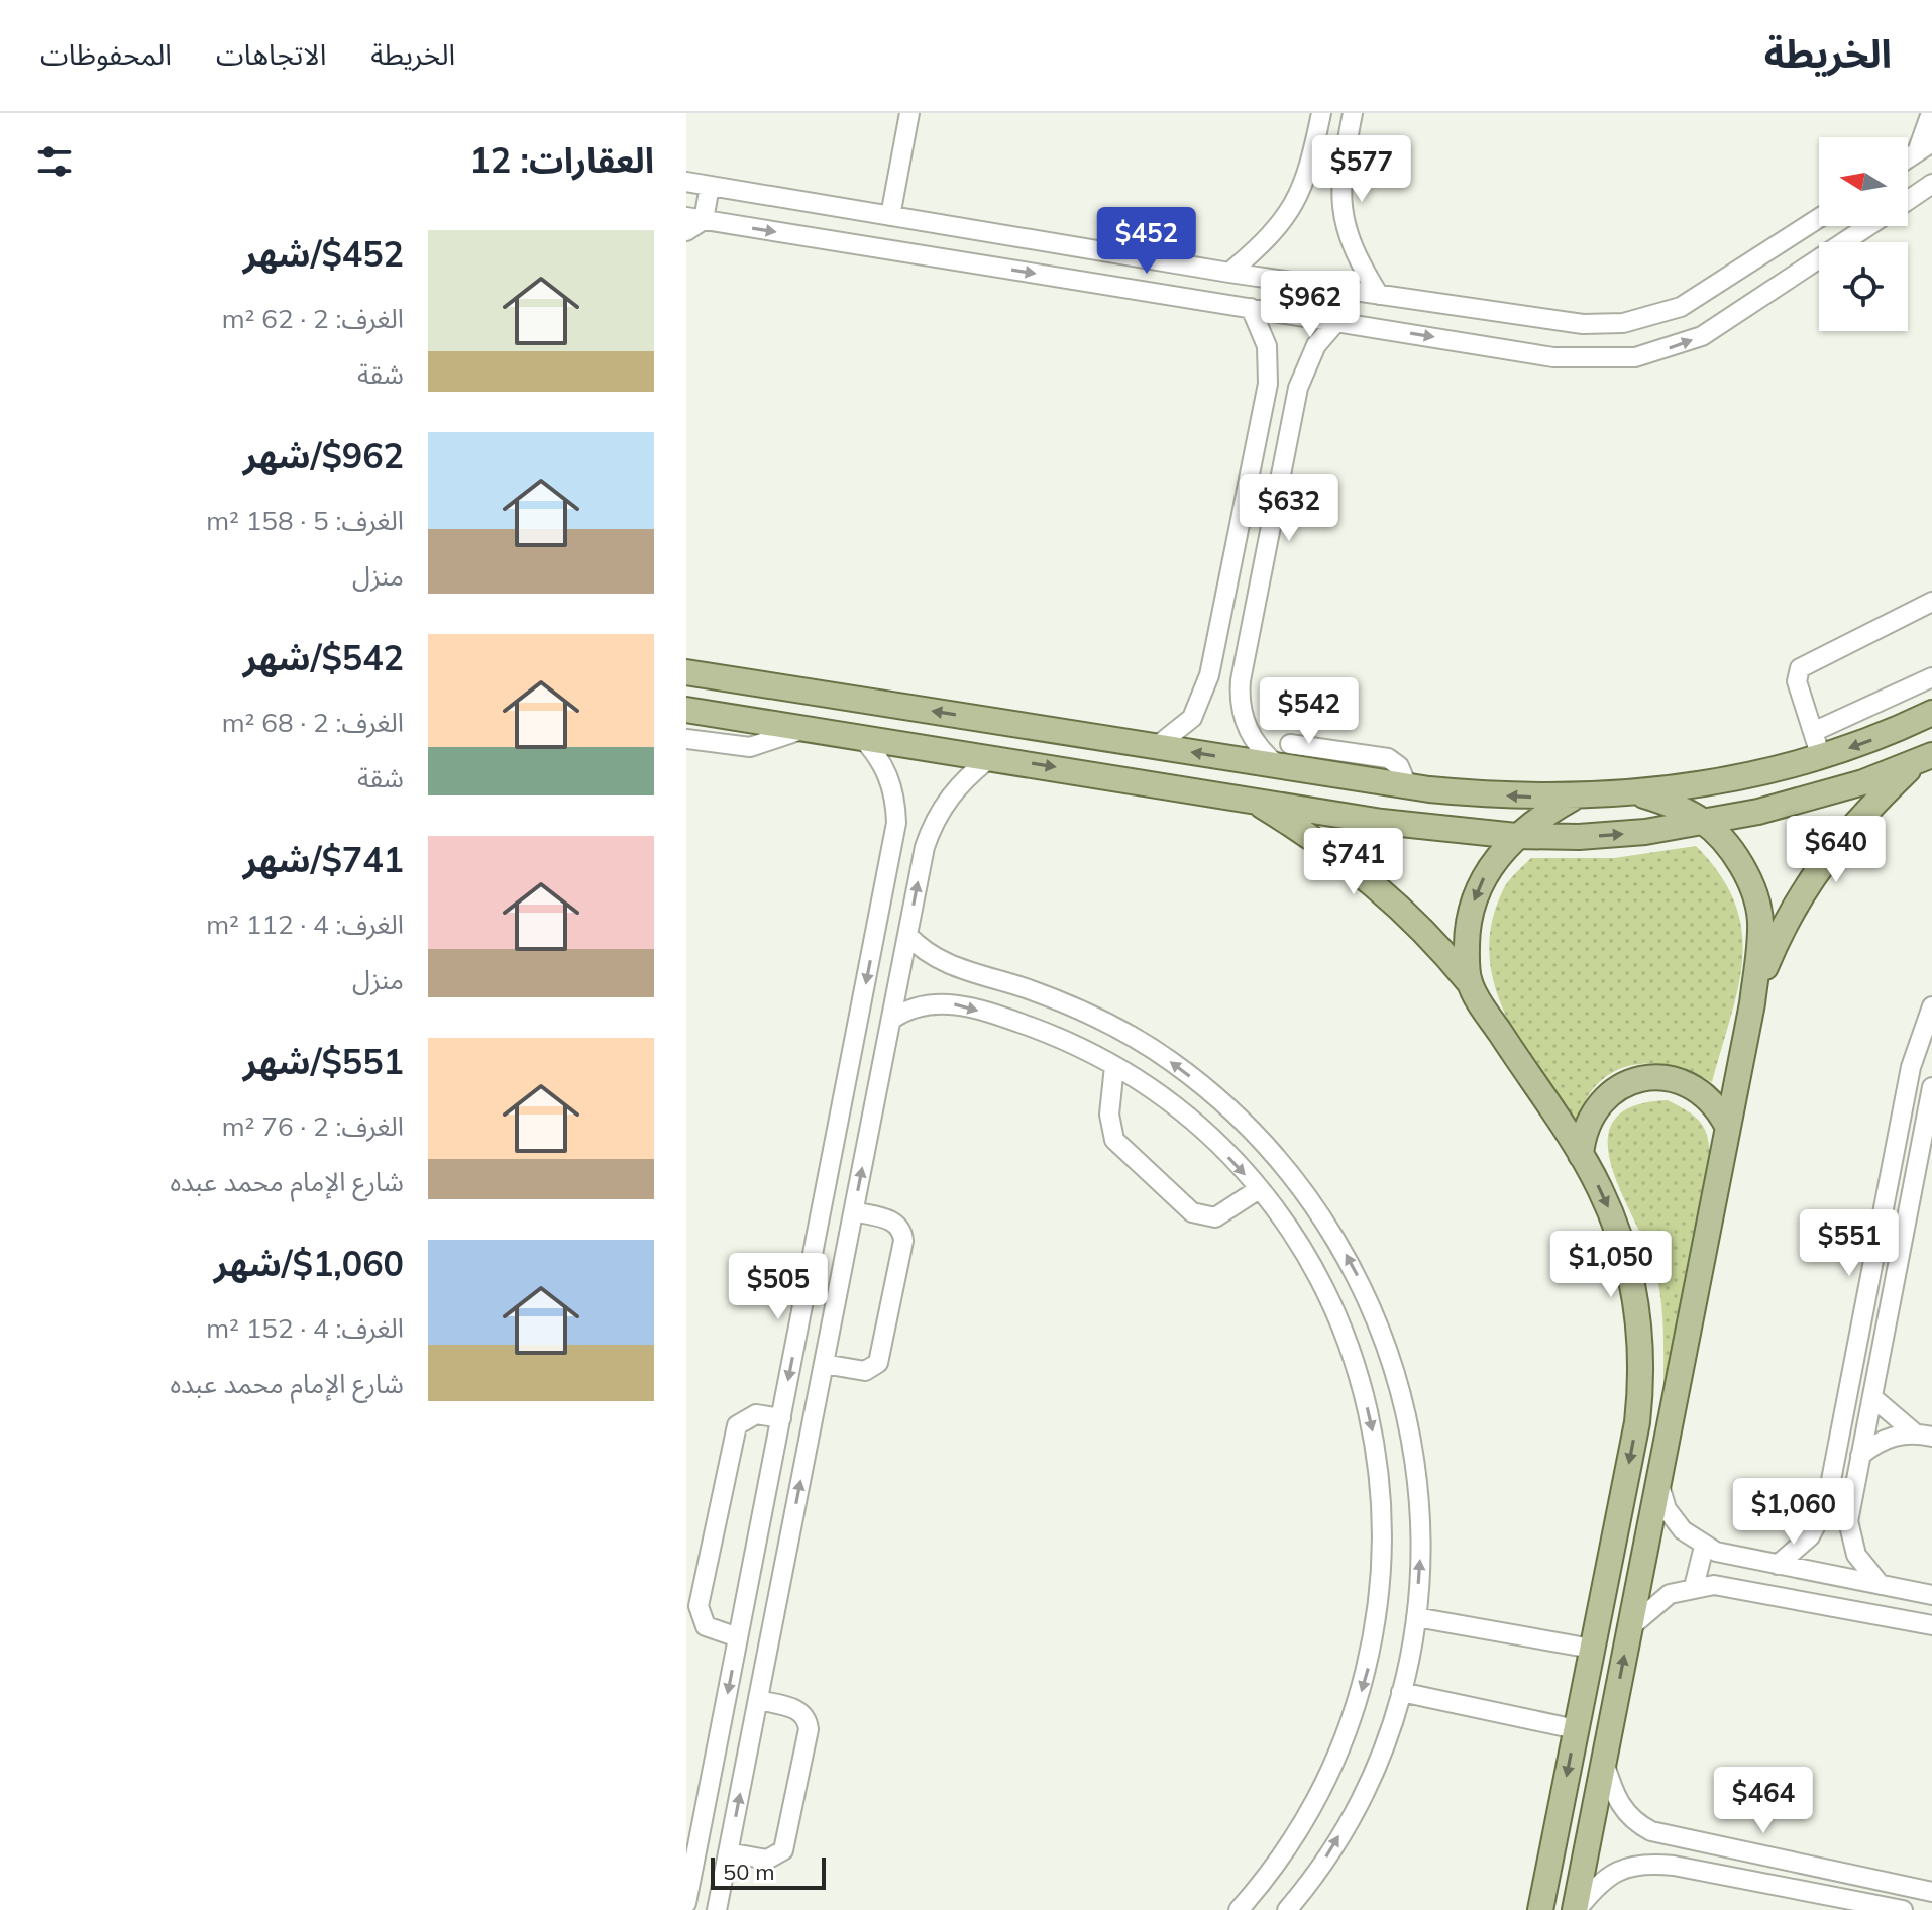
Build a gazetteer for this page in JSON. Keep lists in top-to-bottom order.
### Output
{
  "scale_bar": "50 m",
  "north": "left",
  "page": {
    "header": "الخريطة",
    "nav": ["الخريطة", "الاتجاهات", "المحفوظات"],
    "heading": "العقارات: 12",
    "price": [
      "$577",
      "$452",
      "$962",
      "$632",
      "$542",
      "$640",
      "$741",
      "$551",
      "$1,050",
      "$505",
      "$1,060",
      "$464"
    ],
    "list": [
      {
        "name": "$452/شهر",
        "note": "الغرف: 2 · 62 m² · شقة"
      },
      {
        "name": "$962/شهر",
        "note": "الغرف: 5 · 158 m² · منزل"
      },
      {
        "name": "$542/شهر",
        "note": "الغرف: 2 · 68 m² · شقة"
      },
      {
        "name": "$741/شهر",
        "note": "الغرف: 4 · 112 m² · منزل"
      },
      {
        "name": "$551/شهر",
        "note": "الغرف: 2 · 76 m² · شارع الإمام محمد عبده"
      },
      {
        "name": "$1,060/شهر",
        "note": "الغرف: 4 · 152 m² · شارع الإمام محمد عبده"
      }
    ],
    "scale": "50 m"
  }
}
